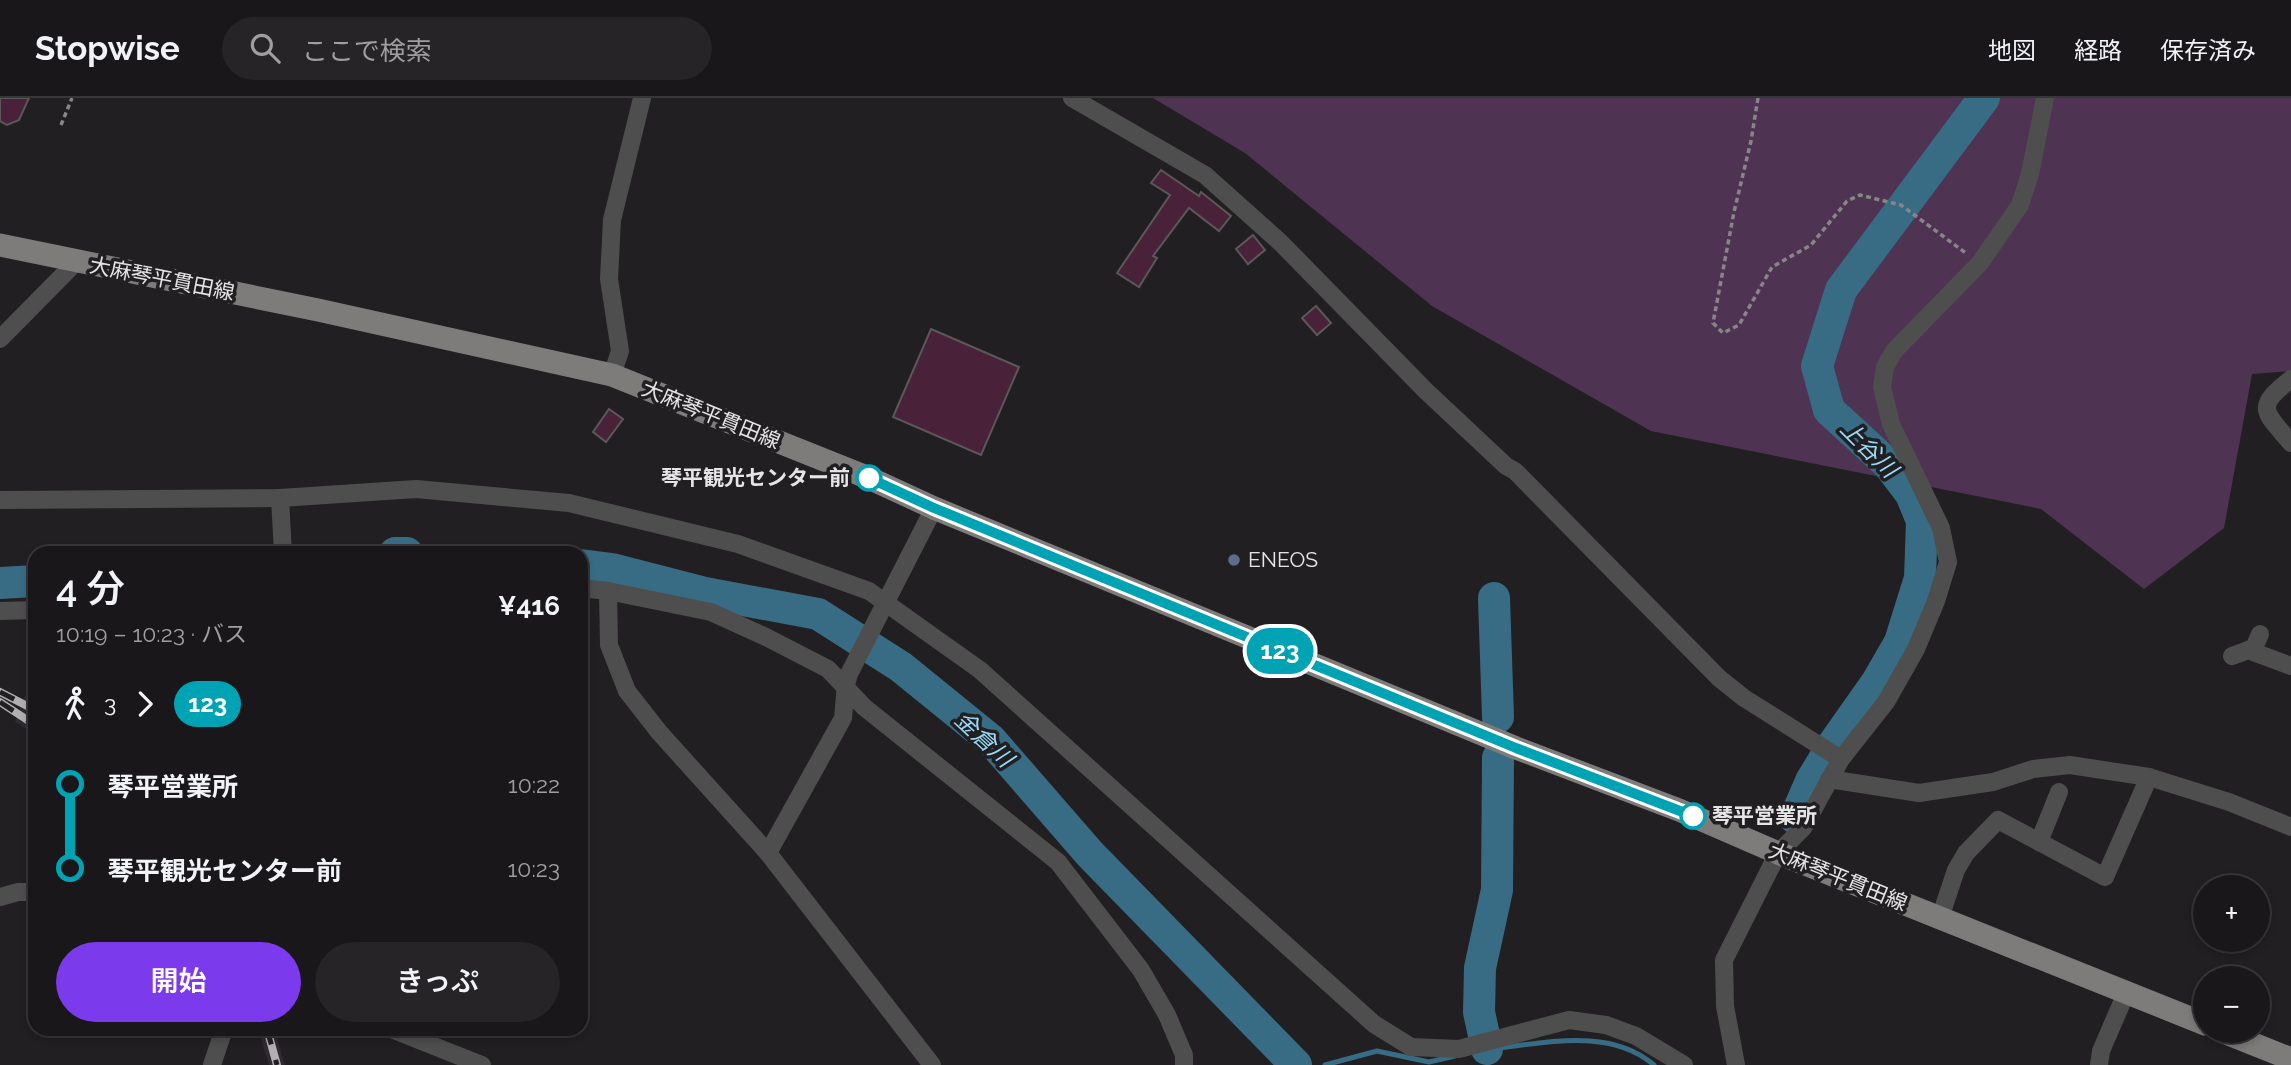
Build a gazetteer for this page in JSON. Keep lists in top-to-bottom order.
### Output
{
  "streets": {
    "main road": ["大麻琴平貫田線"]
  },
  "water": ["上谷川", "金倉川"],
  "places": ["琴平観光センター前", "ENEOS", "琴平営業所"],
  "lines": ["bus line 123"],
  "page": {
    "header": "Stopwise",
    "search": "ここで検索",
    "nav": ["地図", "経路", "保存済み"],
    "on_map": "123",
    "heading": ["4 分", "10:19 – 10:23 · バス", "¥416"],
    "legs": ["3", "123"],
    "list": [
      {
        "name": "琴平営業所",
        "value": "10:22"
      },
      {
        "name": "琴平観光センター前",
        "value": "10:23"
      }
    ],
    "map_buttons": ["+", "−"],
    "buttons": ["開始", "きっぷ"]
  }
}
